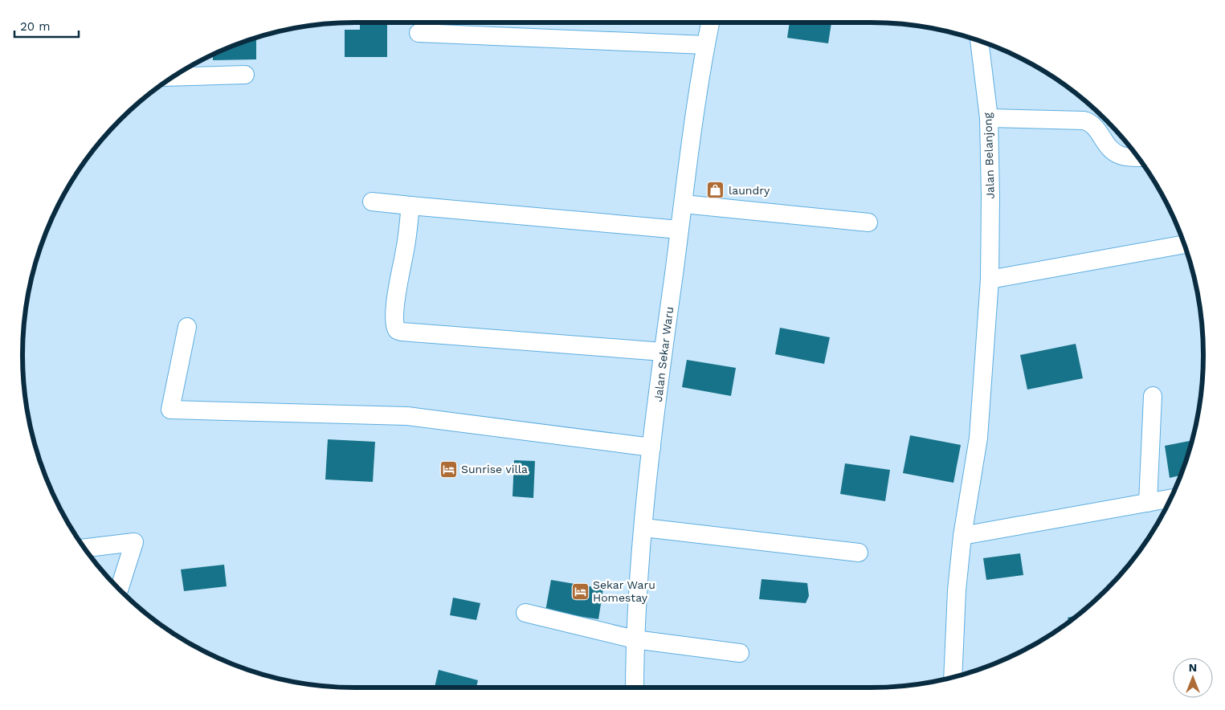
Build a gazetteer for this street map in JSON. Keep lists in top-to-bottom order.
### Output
{
  "streets": {
    "street": ["Jalan Belanjong", "Jalan Sekar Waru"]
  },
  "places": {
    "shop": ["laundry"],
    "hotel": ["Sunrise villa", "Sekar Waru Homestay"]
  },
  "scale_bar": "20 m",
  "north": "top"
}
